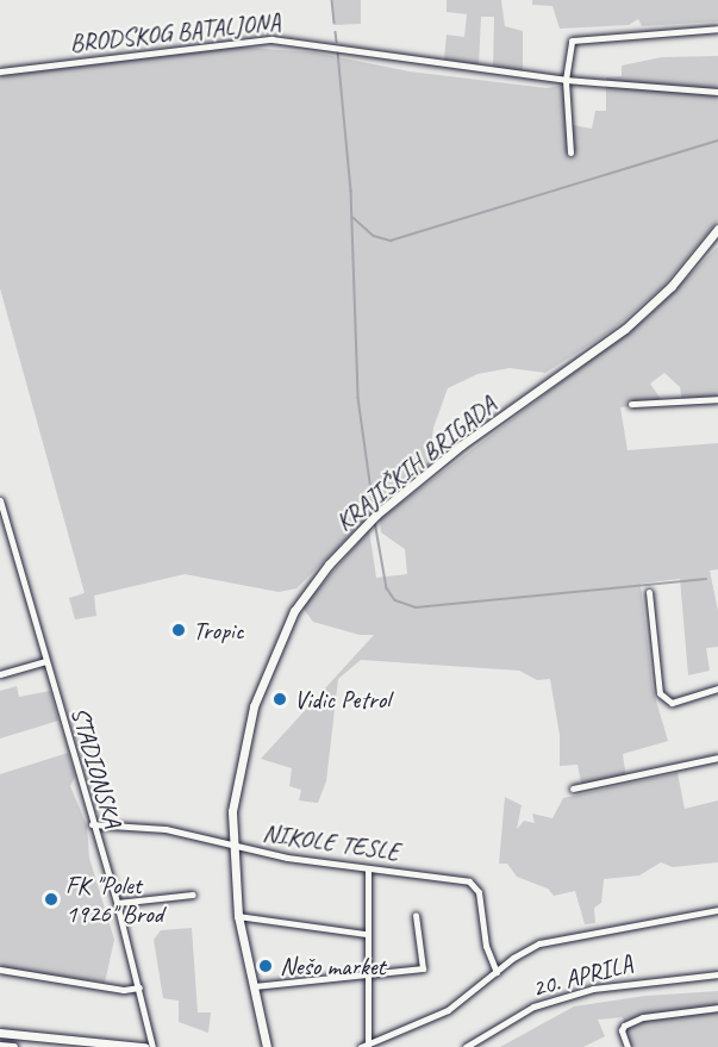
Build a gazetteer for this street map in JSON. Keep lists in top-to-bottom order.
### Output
{
  "streets": {
    "main road": ["KRAJIŠKIH BRIGADA"],
    "street": [
      "BRODSKOG BATALJONA",
      "STADIONSKA",
      "NIKOLE TESLE",
      "20. APRILA"
    ]
  },
  "crossings": [
    ["KRAJIŠKIH BRIGADA", "NIKOLE TESLE"],
    ["STADIONSKA", "NIKOLE TESLE"]
  ],
  "places": [
    "Tropic",
    "Vidic Petrol",
    "FK \"Polet 1926\" Brod",
    "Nešo market"
  ]
}
